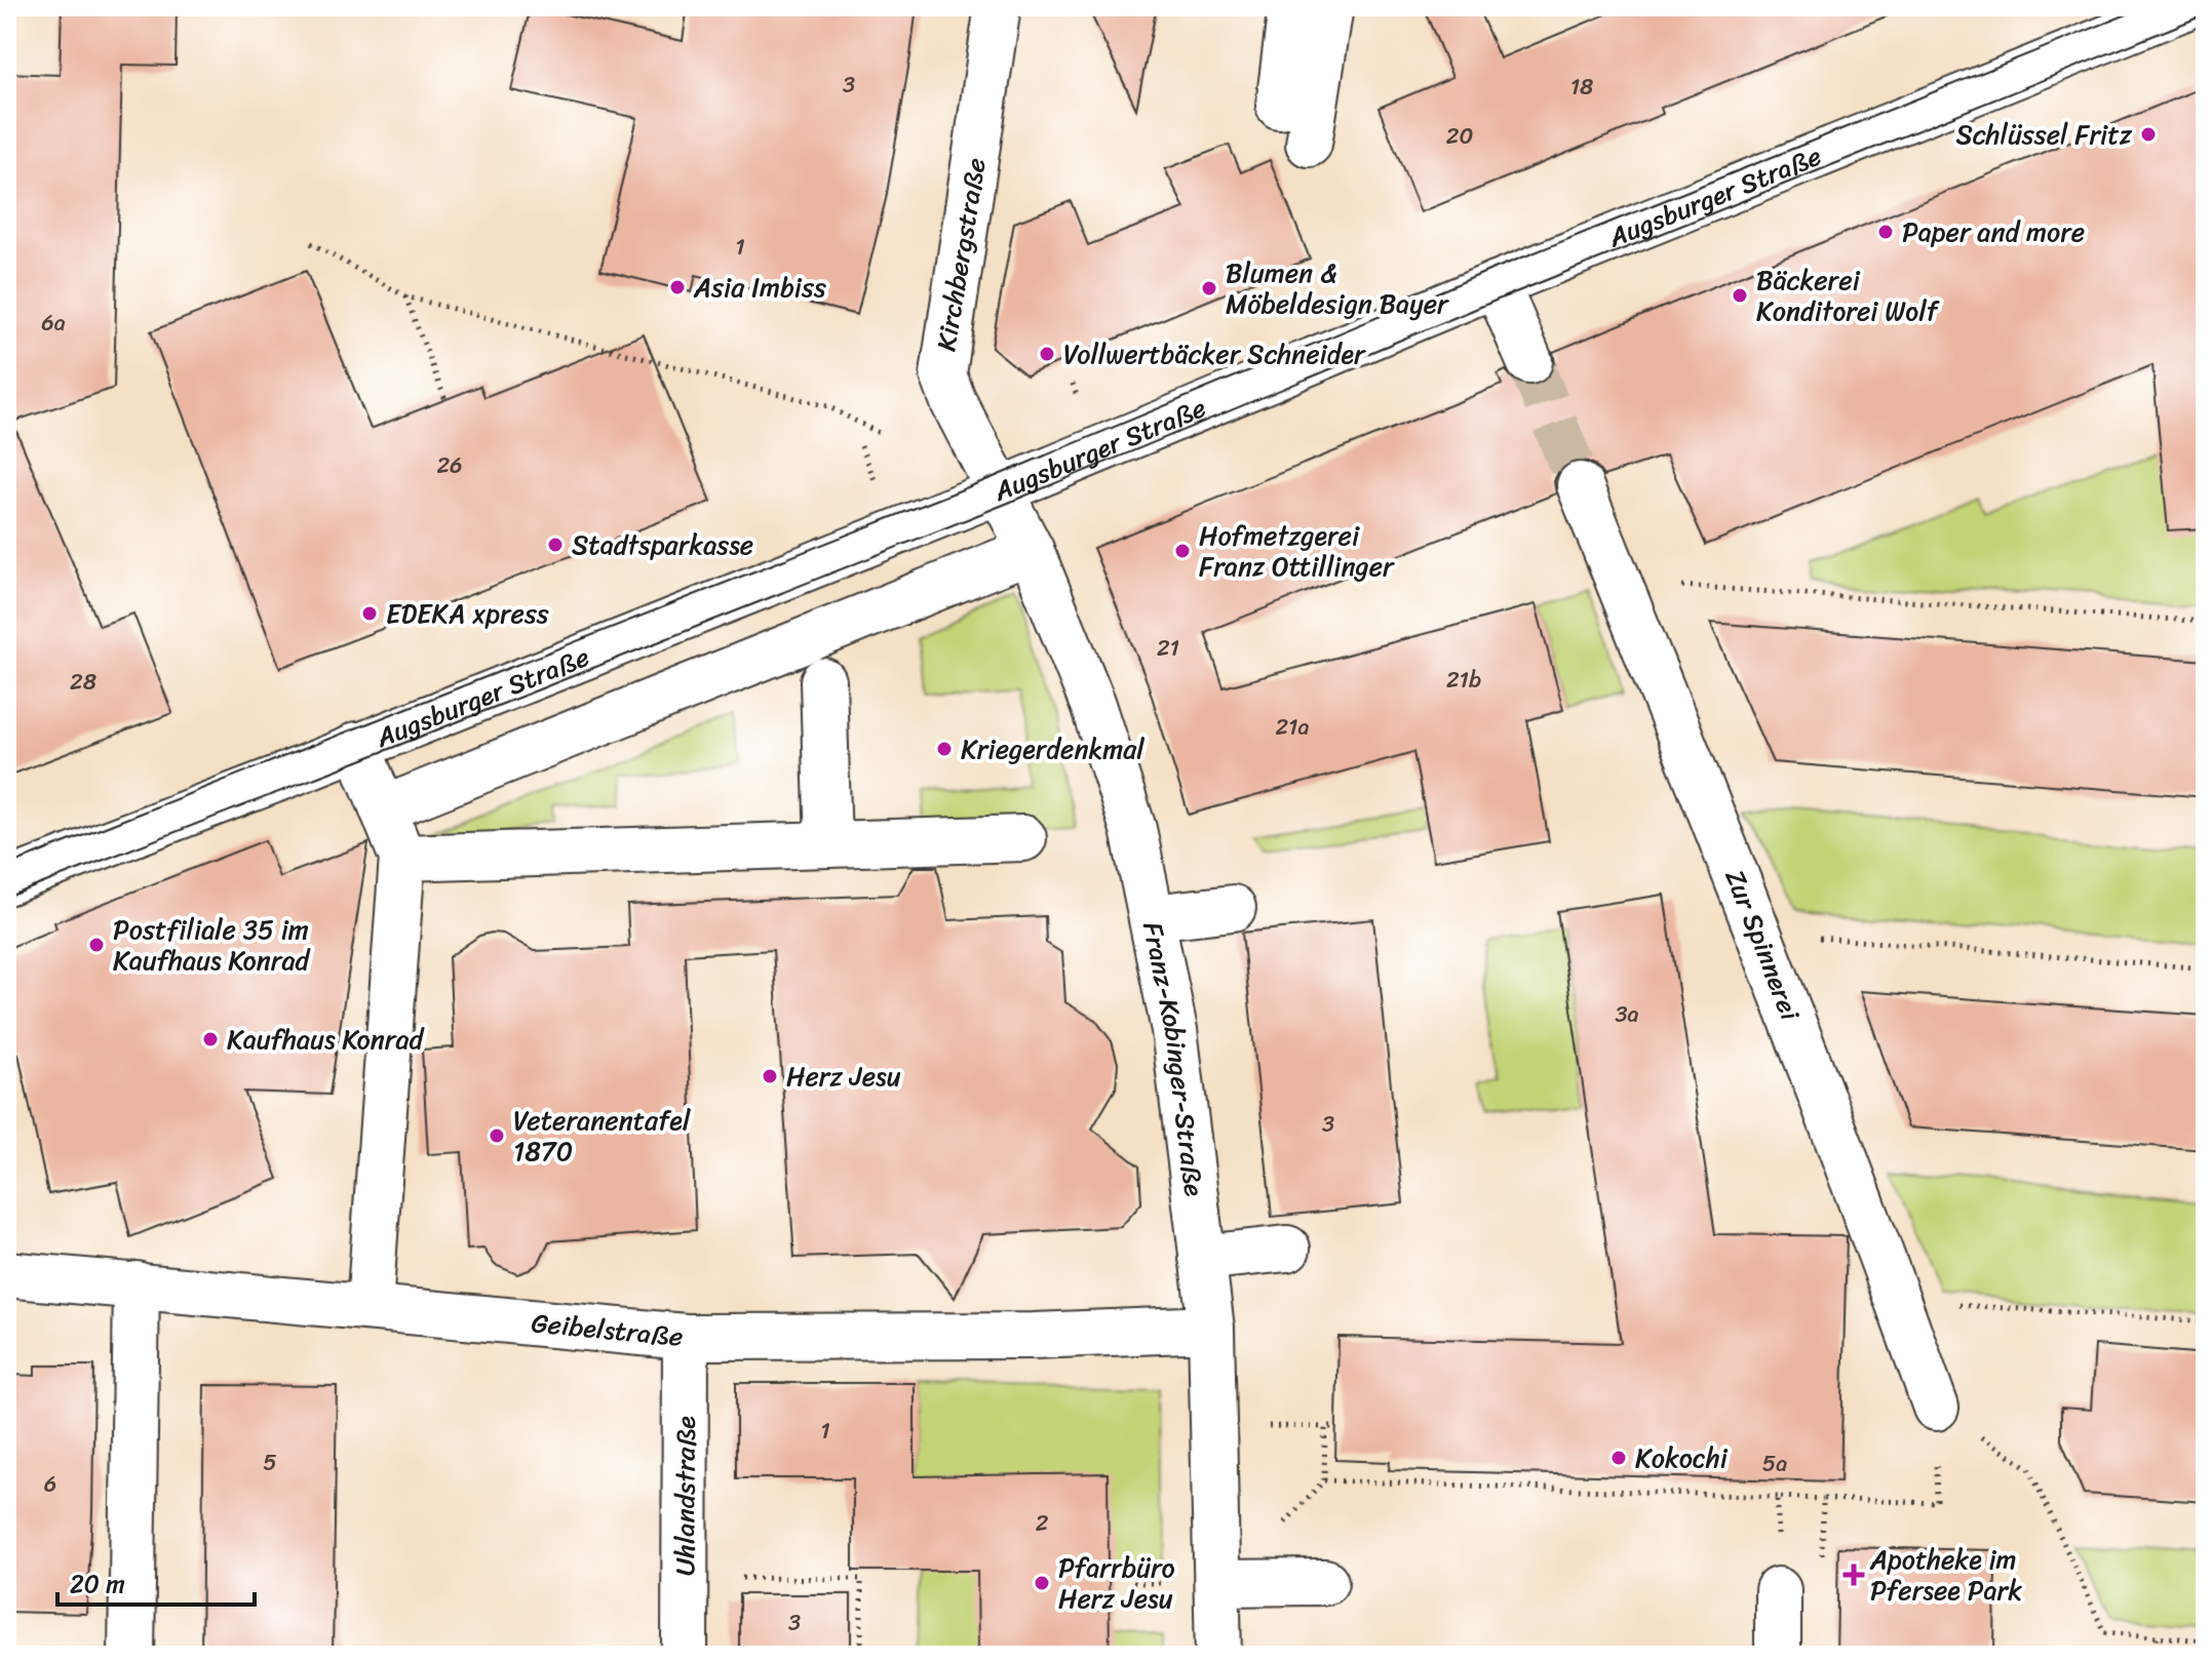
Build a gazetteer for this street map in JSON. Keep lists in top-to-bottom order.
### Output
{
  "streets": {
    "street": [
      "Augsburger Straße",
      "Kirchbergstraße",
      "Zur Spinnerei",
      "Franz-Kobinger-Straße",
      "Geibelstraße",
      "Uhlandstraße"
    ]
  },
  "crossings": [
    ["Augsburger Straße", "Kirchbergstraße"],
    ["Augsburger Straße", "Franz-Kobinger-Straße"],
    ["Kirchbergstraße", "Franz-Kobinger-Straße"],
    ["Franz-Kobinger-Straße", "Geibelstraße"],
    ["Geibelstraße", "Uhlandstraße"]
  ],
  "places": {
    "other": [
      "Schlüssel Fritz",
      "Paper and more",
      "Asia Imbiss",
      "Blumen & Möbeldesign Bayer",
      "Bäckerei Konditorei Wolf",
      "Vollwertbäcker Schneider",
      "Stadtsparkasse",
      "Hofmetzgerei Franz Ottillinger",
      "EDEKA xpress",
      "Kriegerdenkmal",
      "Postfiliale 35 im Kaufhaus Konrad",
      "Kaufhaus Konrad",
      "Herz Jesu",
      "Veteranentafel 1870",
      "Kokochi",
      "Pfarrbüro Herz Jesu"
    ],
    "health": ["Apotheke im Pfersee Park"]
  },
  "house_numbers": [
    "3",
    "18",
    "20",
    "1",
    "6a",
    "26",
    "21",
    "21b",
    "28",
    "21a",
    "3a",
    "3",
    "1",
    "5",
    "5a",
    "6",
    "2",
    "3"
  ],
  "scale_bar": "20 m"
}
